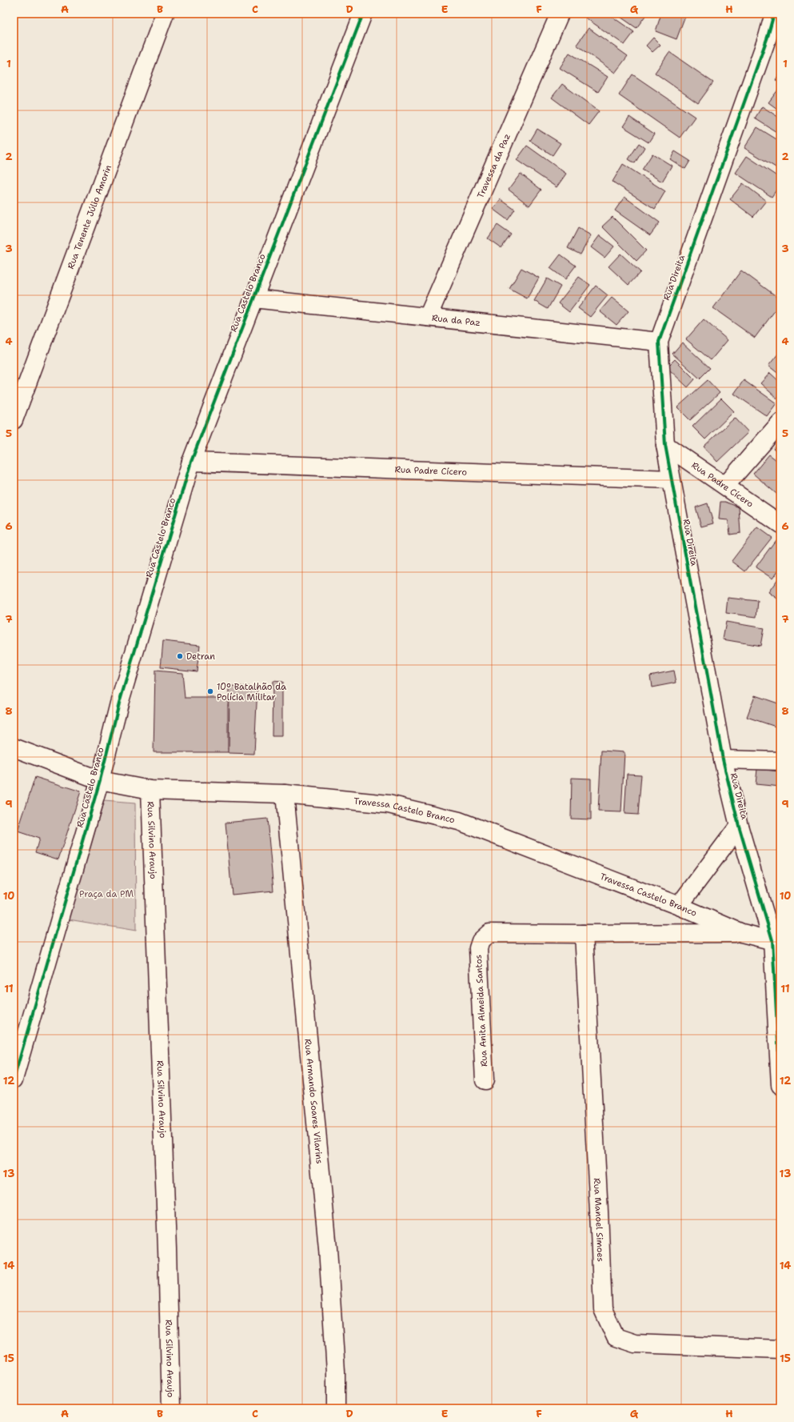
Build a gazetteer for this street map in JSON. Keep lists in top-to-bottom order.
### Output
{
  "streets": {
    "street": [
      "Travessa da Paz",
      "Rua Tenente Júlio Amorin",
      "Rua Direita",
      "Rua Castelo Branco",
      "Rua da Paz",
      "Rua Padre Cícero",
      "Travessa Castelo Branco",
      "Rua Silvino Araujo",
      "Rua Anita Almeida Santos",
      "Rua Armando Soares Vilarins",
      "Rua Manoel Simoes"
    ]
  },
  "crossings": [
    ["Travessa da Paz", "Rua da Paz"],
    ["Rua Direita", "Rua da Paz"],
    ["Rua Direita", "Rua Padre Cícero"],
    ["Rua Direita", "Travessa Castelo Branco"],
    ["Rua Castelo Branco", "Rua da Paz"],
    ["Rua Castelo Branco", "Rua Padre Cícero"],
    ["Rua Castelo Branco", "Travessa Castelo Branco"],
    ["Travessa Castelo Branco", "Rua Silvino Araujo"],
    ["Travessa Castelo Branco", "Rua Armando Soares Vilarins"],
    ["Rua Anita Almeida Santos", "Rua Manoel Simoes"]
  ],
  "parks": ["Praça da PM"],
  "places": ["Detran", "10º Batalhão da Polícia Militar"],
  "grid": {
    "columns": [
      "A",
      "B",
      "C",
      "D",
      "E",
      "F",
      "G",
      "H"
    ],
    "rows": [
      "1",
      "2",
      "3",
      "4",
      "5",
      "6",
      "7",
      "8",
      "9",
      "10",
      "11",
      "12",
      "13",
      "14",
      "15"
    ]
  }
}
